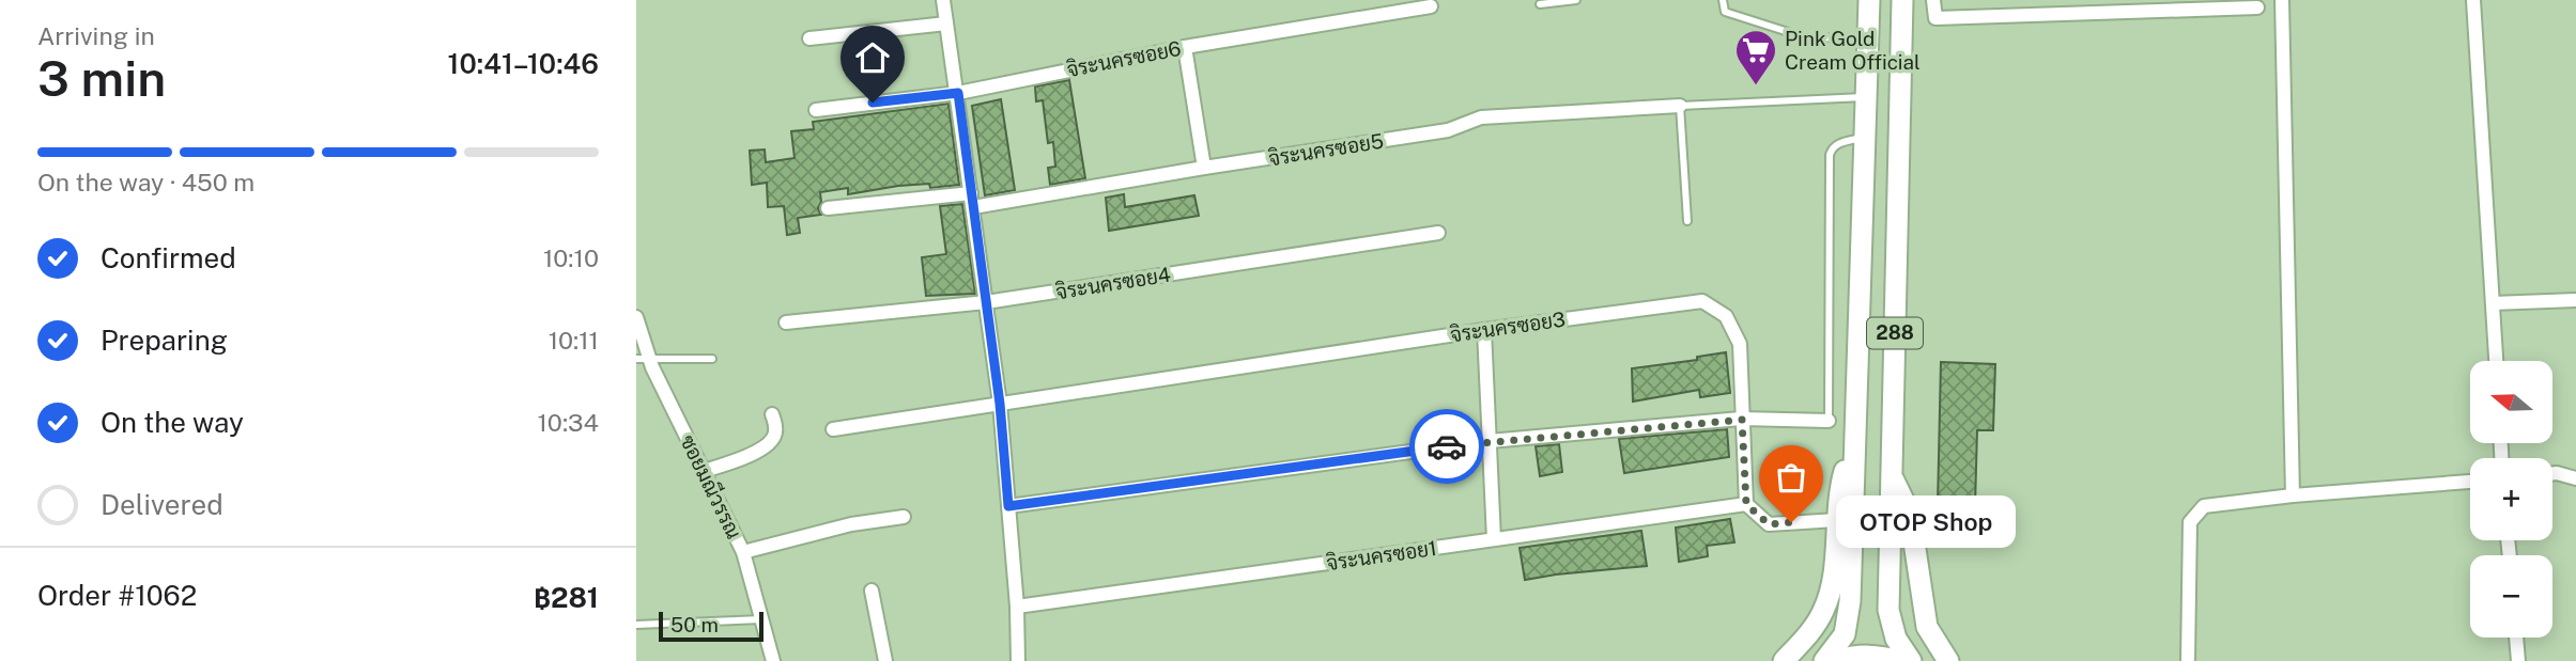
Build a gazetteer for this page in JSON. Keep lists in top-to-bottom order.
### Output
{
  "streets": {
    "main road": ["288"],
    "street": [
      "จิระนครซอย6",
      "จิระนครซอย5",
      "จิระนครซอย4",
      "จิระนครซอย3",
      "ซอยมณีวรรณ",
      "จิระนครซอย1"
    ]
  },
  "crossings": [
    ["จิระนครซอย3", "จิระนครซอย1"]
  ],
  "places": {
    "supermarket": ["Pink Gold Cream Official"],
    "other": ["OTOP Shop"]
  },
  "scale_bar": "50 m",
  "north": "left",
  "page": {
    "heading": ["3 min", "Arriving in", "10:41–10:46"],
    "panel": ["Order #1062", "฿281"],
    "bar": "On the way · 450 m",
    "list": [
      ["Confirmed", "10:10"],
      ["Preparing", "10:11"],
      ["On the way", "10:34"],
      "Delivered"
    ],
    "map_buttons": ["+", "−"],
    "bubble": "OTOP Shop",
    "scale": "50 m"
  }
}
